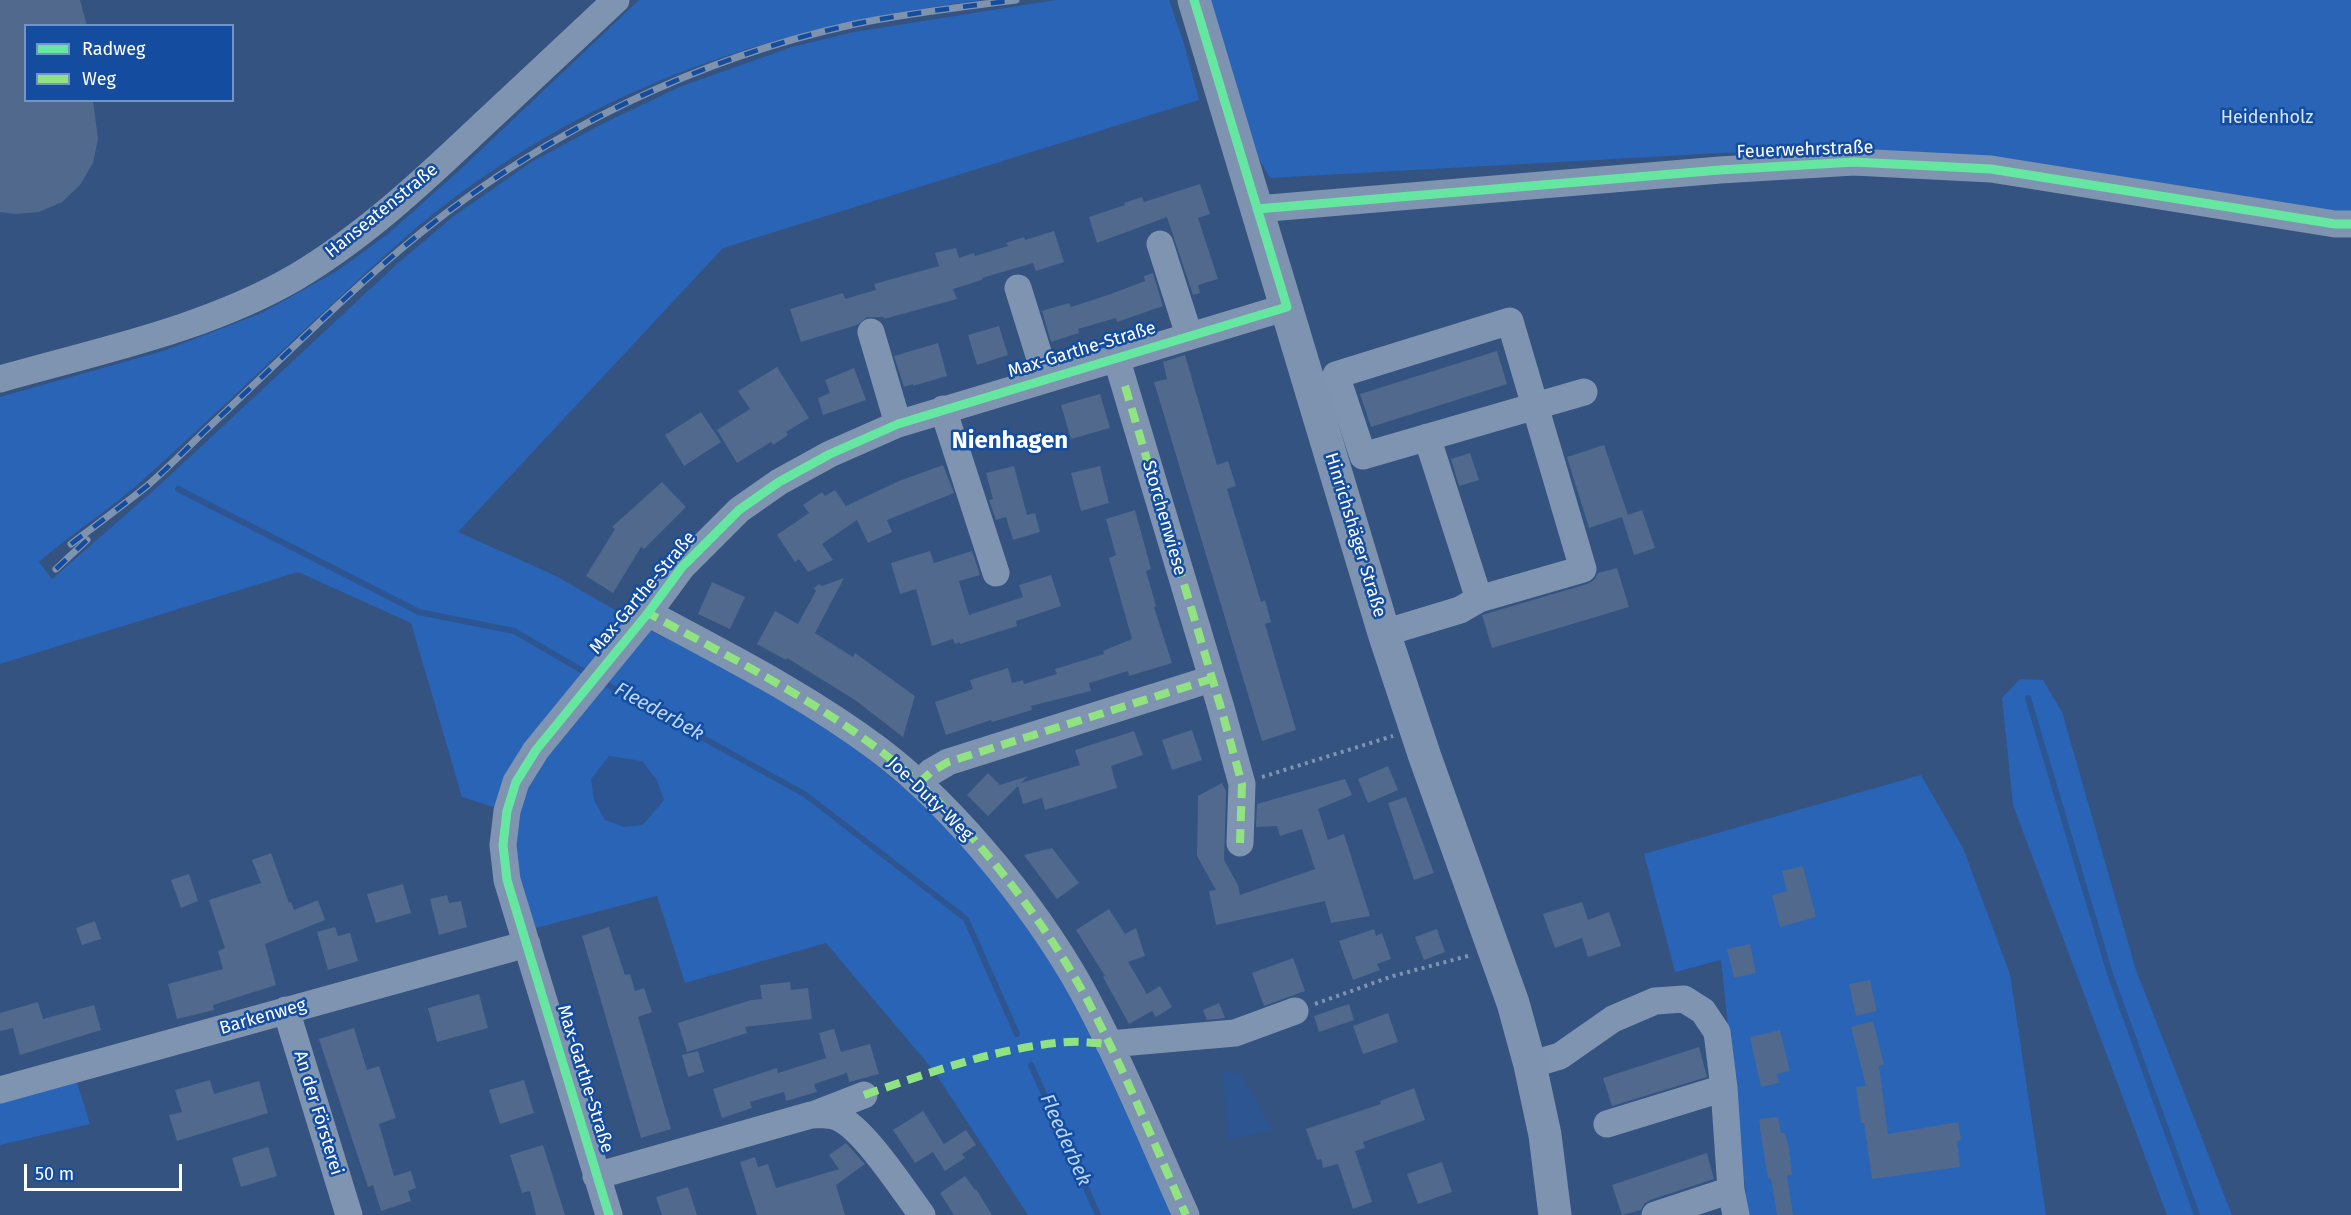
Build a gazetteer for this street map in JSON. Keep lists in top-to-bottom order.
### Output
{
  "streets": {
    "main road": ["Hinrichshäger Straße"],
    "street": [
      "Feuerwehrstraße",
      "Hanseatenstraße",
      "Max-Garthe-Straße",
      "Storchenwiese",
      "Joe-Duty-Weg",
      "Barkenweg",
      "An der Försterei"
    ]
  },
  "crossings": [
    ["Feuerwehrstraße", "Hinrichshäger Straße"],
    ["Max-Garthe-Straße", "Storchenwiese"],
    ["Max-Garthe-Straße", "Hinrichshäger Straße"],
    ["Max-Garthe-Straße", "Joe-Duty-Weg"],
    ["Max-Garthe-Straße", "Barkenweg"],
    ["Barkenweg", "An der Försterei"]
  ],
  "districts": ["Nienhagen"],
  "water": ["Fleederbek"],
  "parks": ["Heidenholz"],
  "legend": ["Radweg", "Weg"],
  "scale_bar": "50 m"
}
